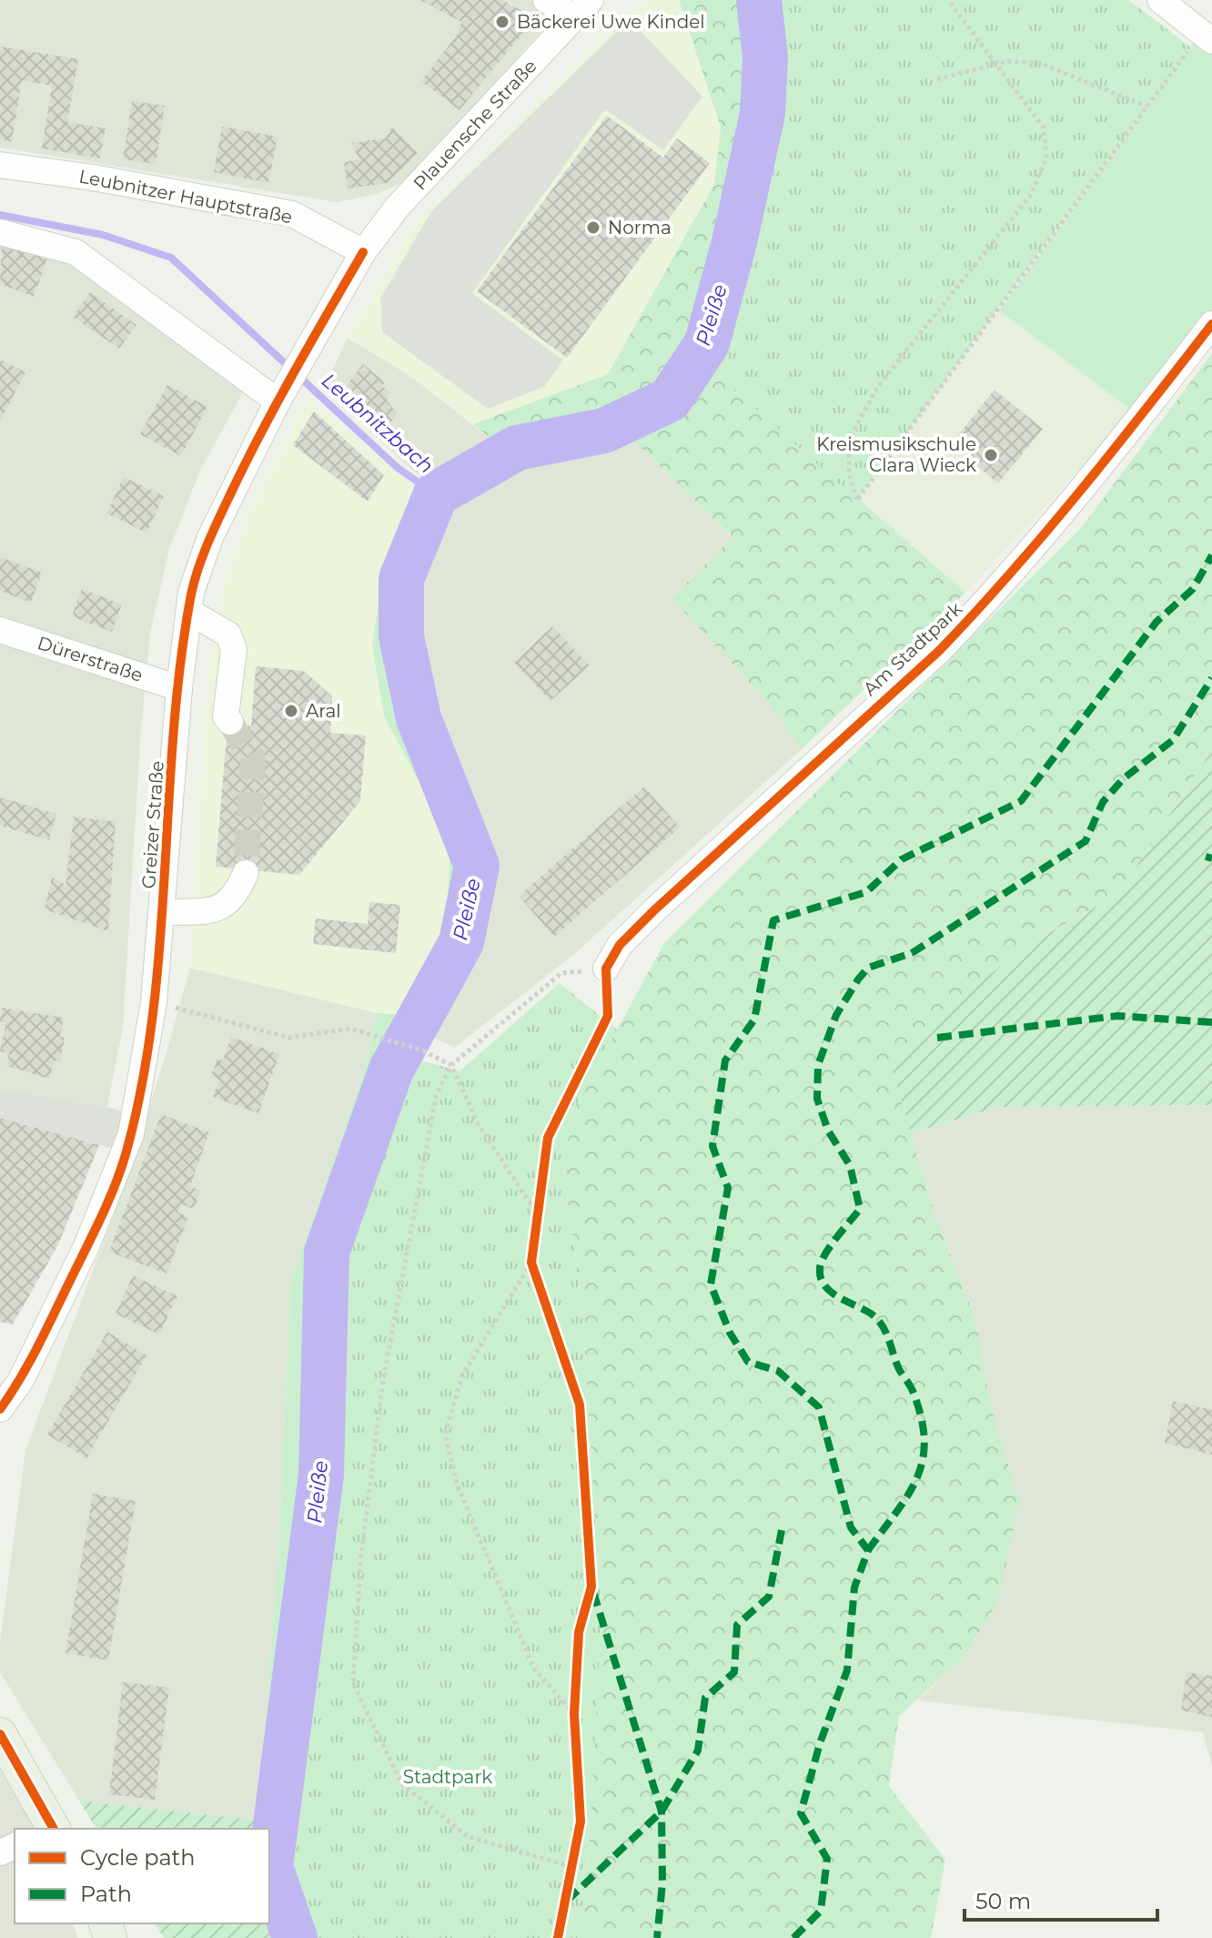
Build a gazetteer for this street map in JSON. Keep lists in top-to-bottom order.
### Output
{
  "streets": {
    "street": [
      "Plauensche Straße",
      "Leubnitzer Hauptstraße",
      "Am Stadtpark",
      "Dürerstraße",
      "Greizer Straße"
    ]
  },
  "crossings": [
    ["Plauensche Straße", "Leubnitzer Hauptstraße"],
    ["Plauensche Straße", "Greizer Straße"],
    ["Leubnitzer Hauptstraße", "Greizer Straße"],
    ["Dürerstraße", "Greizer Straße"]
  ],
  "water": ["Pleiße", "Leubnitzbach"],
  "parks": ["Stadtpark"],
  "places": [
    "Bäckerei Uwe Kindel",
    "Norma",
    "Kreismusikschule Clara Wieck",
    "Aral"
  ],
  "legend": ["Cycle path", "Path"],
  "scale_bar": "50 m"
}
